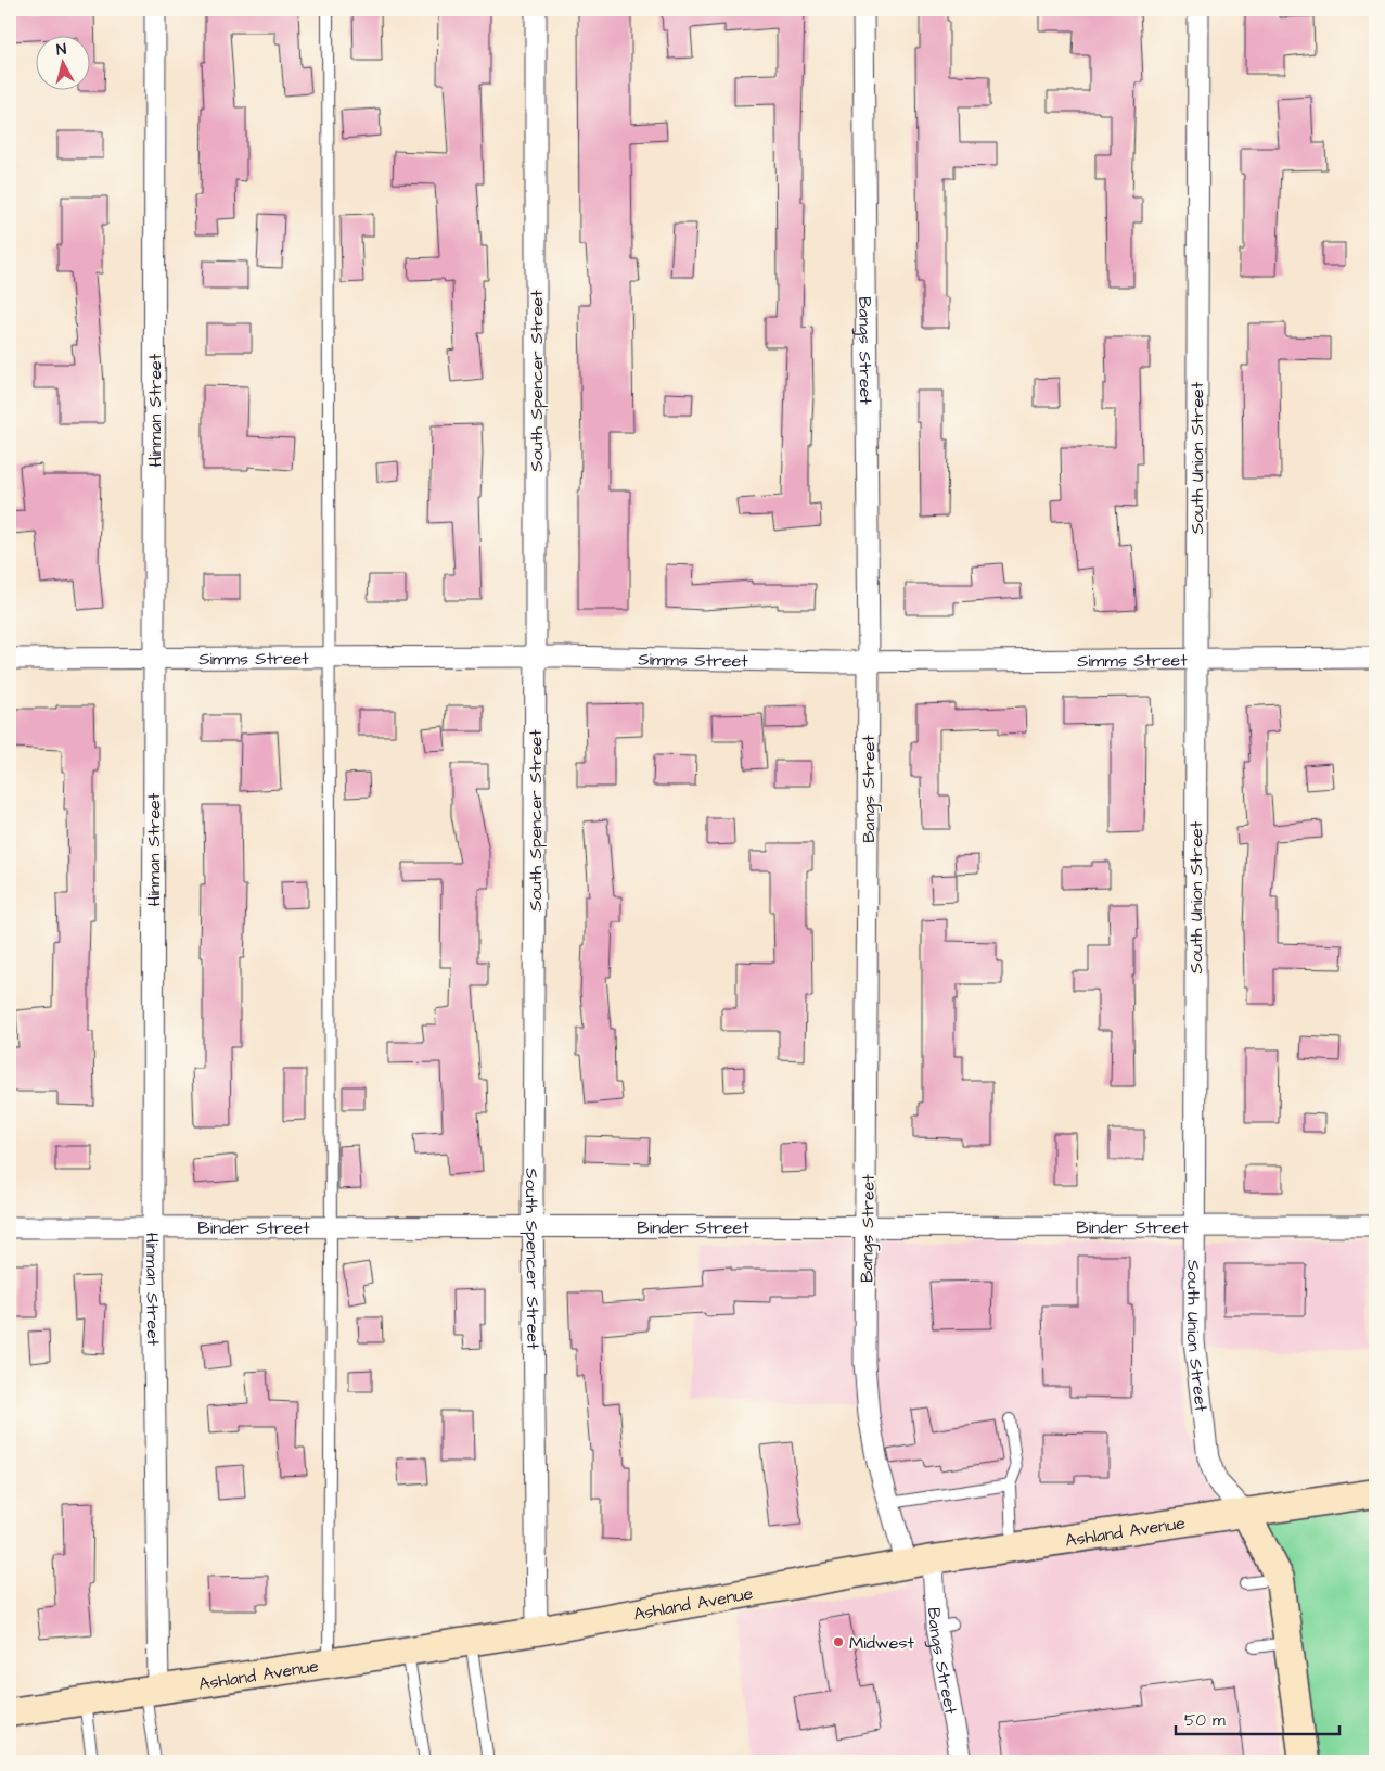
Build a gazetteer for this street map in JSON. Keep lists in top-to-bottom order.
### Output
{
  "streets": {
    "street": [
      "Bangs Street",
      "South Spencer Street",
      "Hinman Street",
      "South Union Street",
      "Simms Street",
      "Binder Street",
      "Ashland Avenue"
    ]
  },
  "crossings": [
    ["Bangs Street", "Simms Street"],
    ["Bangs Street", "Binder Street"],
    ["Bangs Street", "Ashland Avenue"],
    ["South Spencer Street", "Simms Street"],
    ["South Spencer Street", "Binder Street"],
    ["South Spencer Street", "Ashland Avenue"],
    ["Hinman Street", "Simms Street"],
    ["Hinman Street", "Binder Street"],
    ["Hinman Street", "Ashland Avenue"],
    ["South Union Street", "Simms Street"],
    ["South Union Street", "Binder Street"],
    ["South Union Street", "Ashland Avenue"]
  ],
  "places": ["Midwest"],
  "scale_bar": "50 m",
  "north": "top"
}
